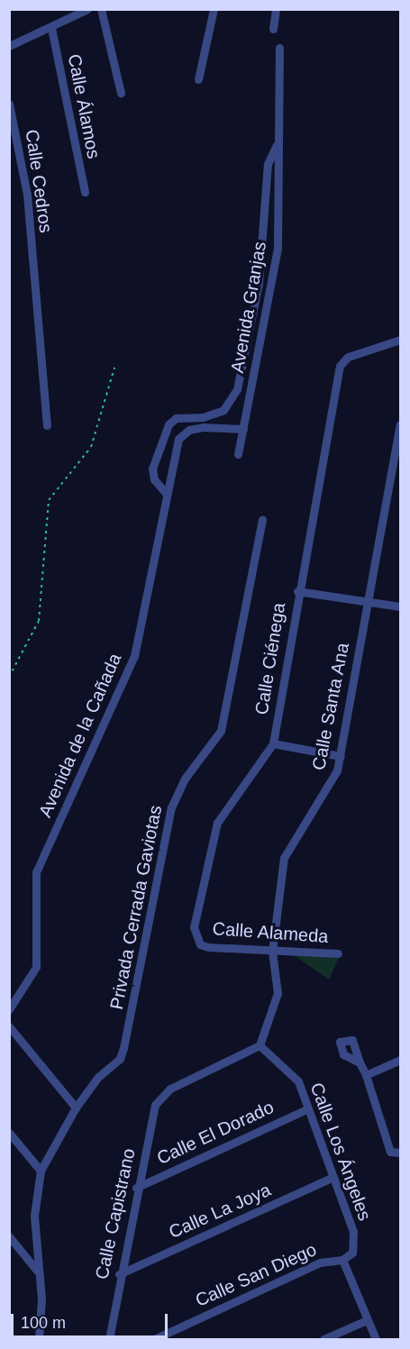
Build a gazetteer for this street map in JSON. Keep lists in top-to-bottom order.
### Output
{
  "streets": {
    "street": [
      "Calle Álamos",
      "Calle Cedros",
      "Avenida Granjas",
      "Calle Ciénega",
      "Calle Santa Ana",
      "Avenida de la Cañada",
      "Privada Cerrada Gaviotas",
      "Calle Alameda",
      "Calle El Dorado",
      "Calle Los Ángeles",
      "Calle La Joya",
      "Calle Capistrano",
      "Calle San Diego"
    ]
  },
  "crossings": [
    ["Avenida Granjas", "Avenida de la Cañada"],
    ["Calle Ciénega", "Calle Alameda"],
    ["Calle Santa Ana", "Calle Alameda"],
    ["Calle Santa Ana", "Calle Los Ángeles"],
    ["Calle Santa Ana", "Calle Capistrano"],
    ["Calle El Dorado", "Calle Los Ángeles"],
    ["Calle El Dorado", "Calle Capistrano"],
    ["Calle Los Ángeles", "Calle La Joya"],
    ["Calle Los Ángeles", "Calle Capistrano"],
    ["Calle Los Ángeles", "Calle San Diego"],
    ["Calle La Joya", "Calle Capistrano"]
  ],
  "scale_bar": "100 m"
}
